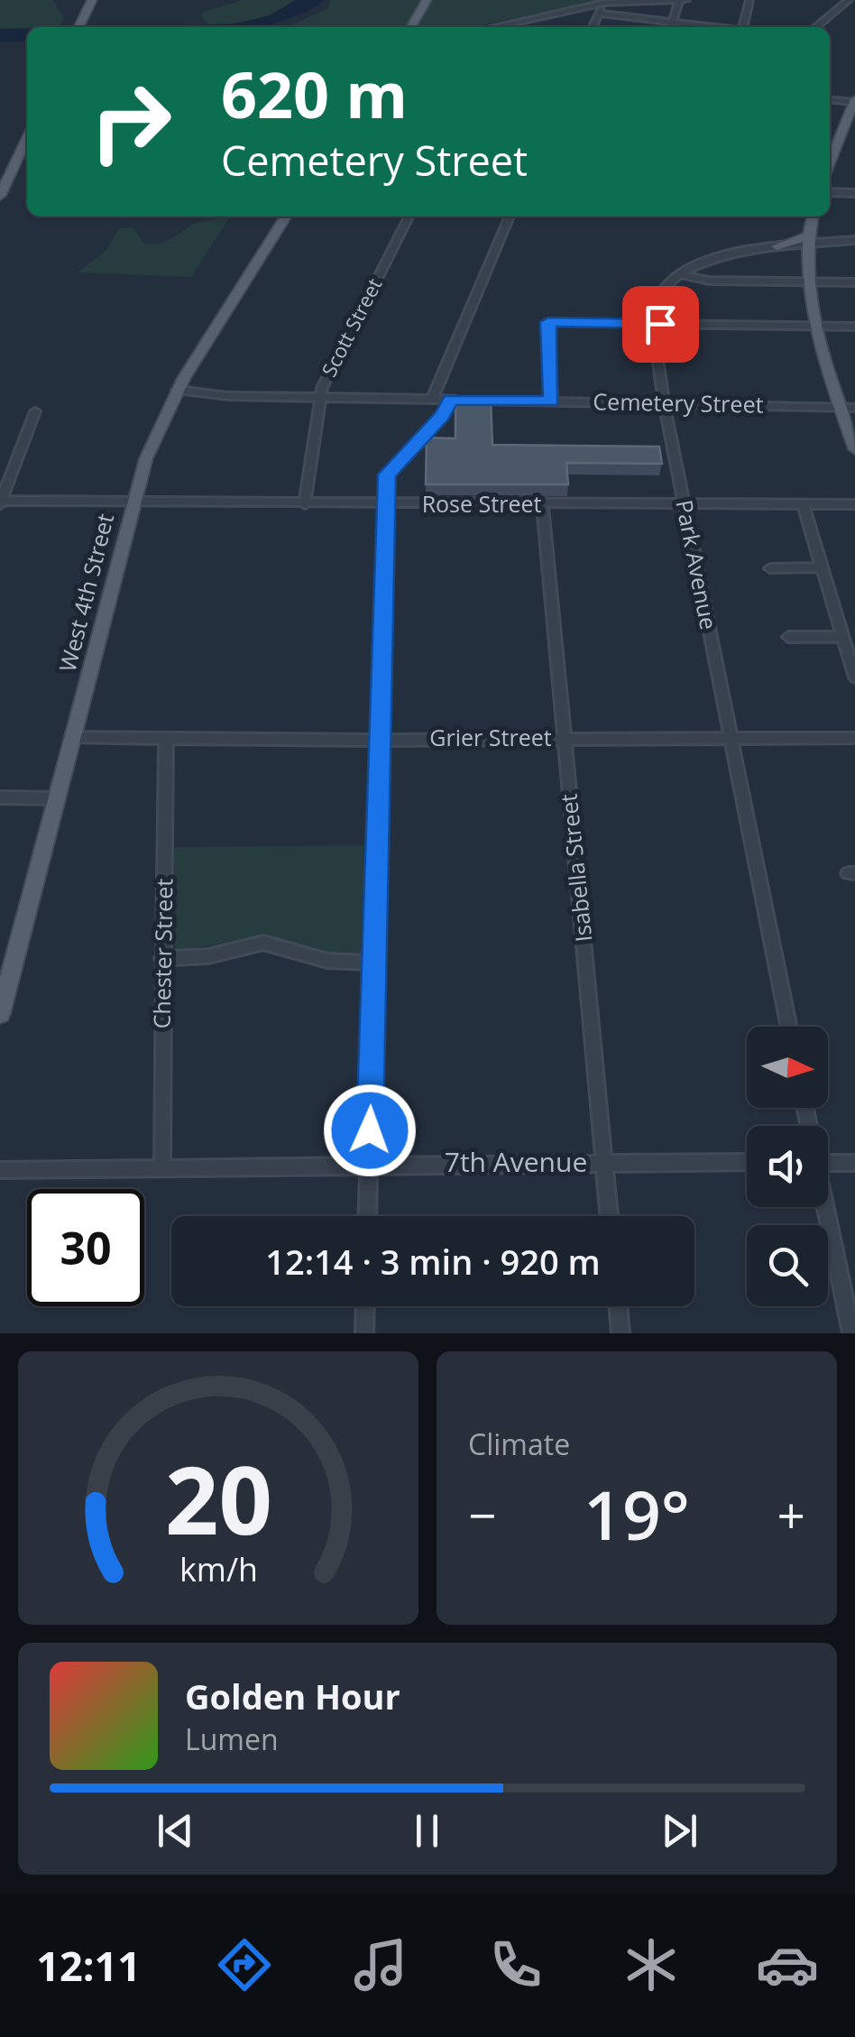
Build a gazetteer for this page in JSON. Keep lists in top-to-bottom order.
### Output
{
  "streets": {
    "main road": ["West 4th Street"],
    "street": [
      "Scott Street",
      "Cemetery Street",
      "Rose Street",
      "Park Avenue",
      "Grier Street",
      "Isabella Street",
      "Chester Street",
      "7th Avenue"
    ]
  },
  "crossings": [
    ["Scott Street", "Cemetery Street"],
    ["Scott Street", "Rose Street"],
    ["Cemetery Street", "Park Avenue"],
    ["Cemetery Street", "West 4th Street"],
    ["Rose Street", "Park Avenue"],
    ["Rose Street", "West 4th Street"],
    ["Rose Street", "Isabella Street"],
    ["Park Avenue", "Grier Street"],
    ["West 4th Street", "Grier Street"],
    ["Grier Street", "Isabella Street"],
    ["Grier Street", "Chester Street"],
    ["Isabella Street", "7th Avenue"],
    ["Chester Street", "7th Avenue"]
  ],
  "north": "right",
  "page": {
    "turn": ["620 m", "Cemetery Street"],
    "limit": "30",
    "trip": "12:14 · 3 min · 920 m",
    "tile": "Climate",
    "heat": ["−", "19°", "+"],
    "song": ["Golden Hour", "Lumen"],
    "tabs": "12:11",
    "gauge": ["20", "km/h"]
  }
}
